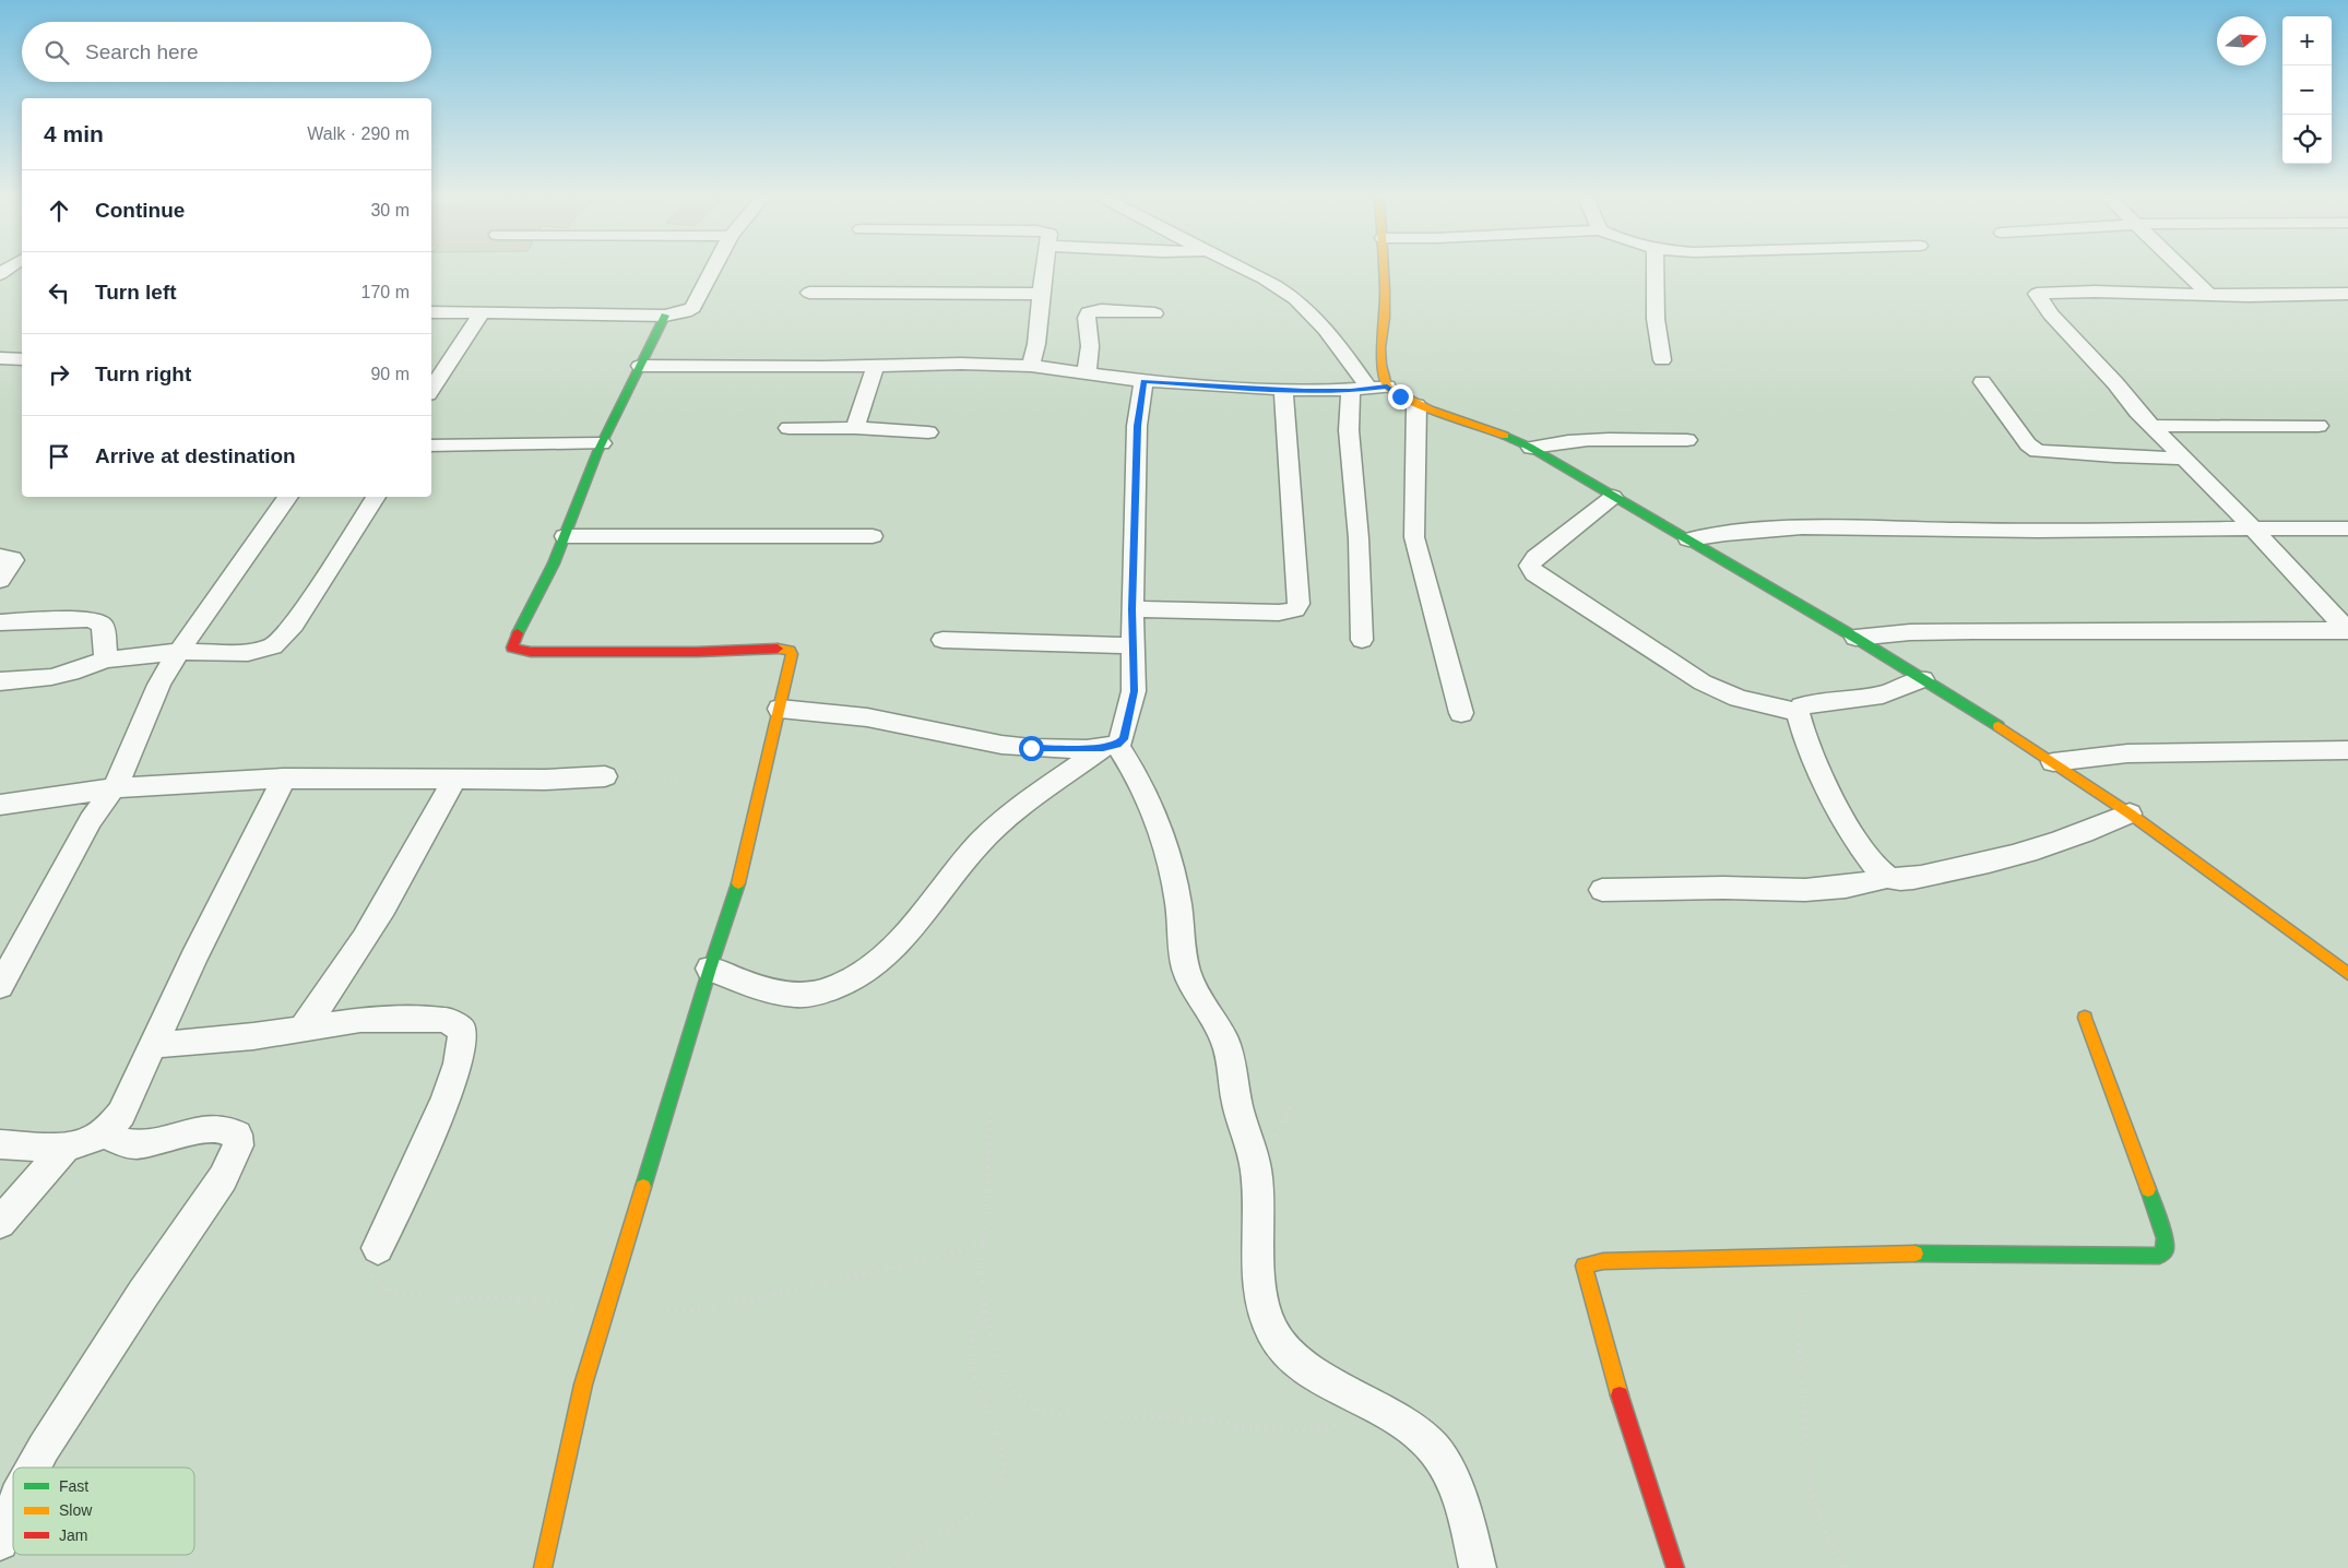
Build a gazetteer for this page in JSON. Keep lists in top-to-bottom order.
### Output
{
  "legend": ["Fast", "Slow", "Jam"],
  "north": "right",
  "page": {
    "map_buttons": ["+", "−"],
    "search": "Search here",
    "heading": ["4 min", "Walk · 290 m"],
    "list": [
      ["Continue", "30 m"],
      ["Turn left", "170 m"],
      ["Turn right", "90 m"],
      "Arrive at destination"
    ]
  }
}
